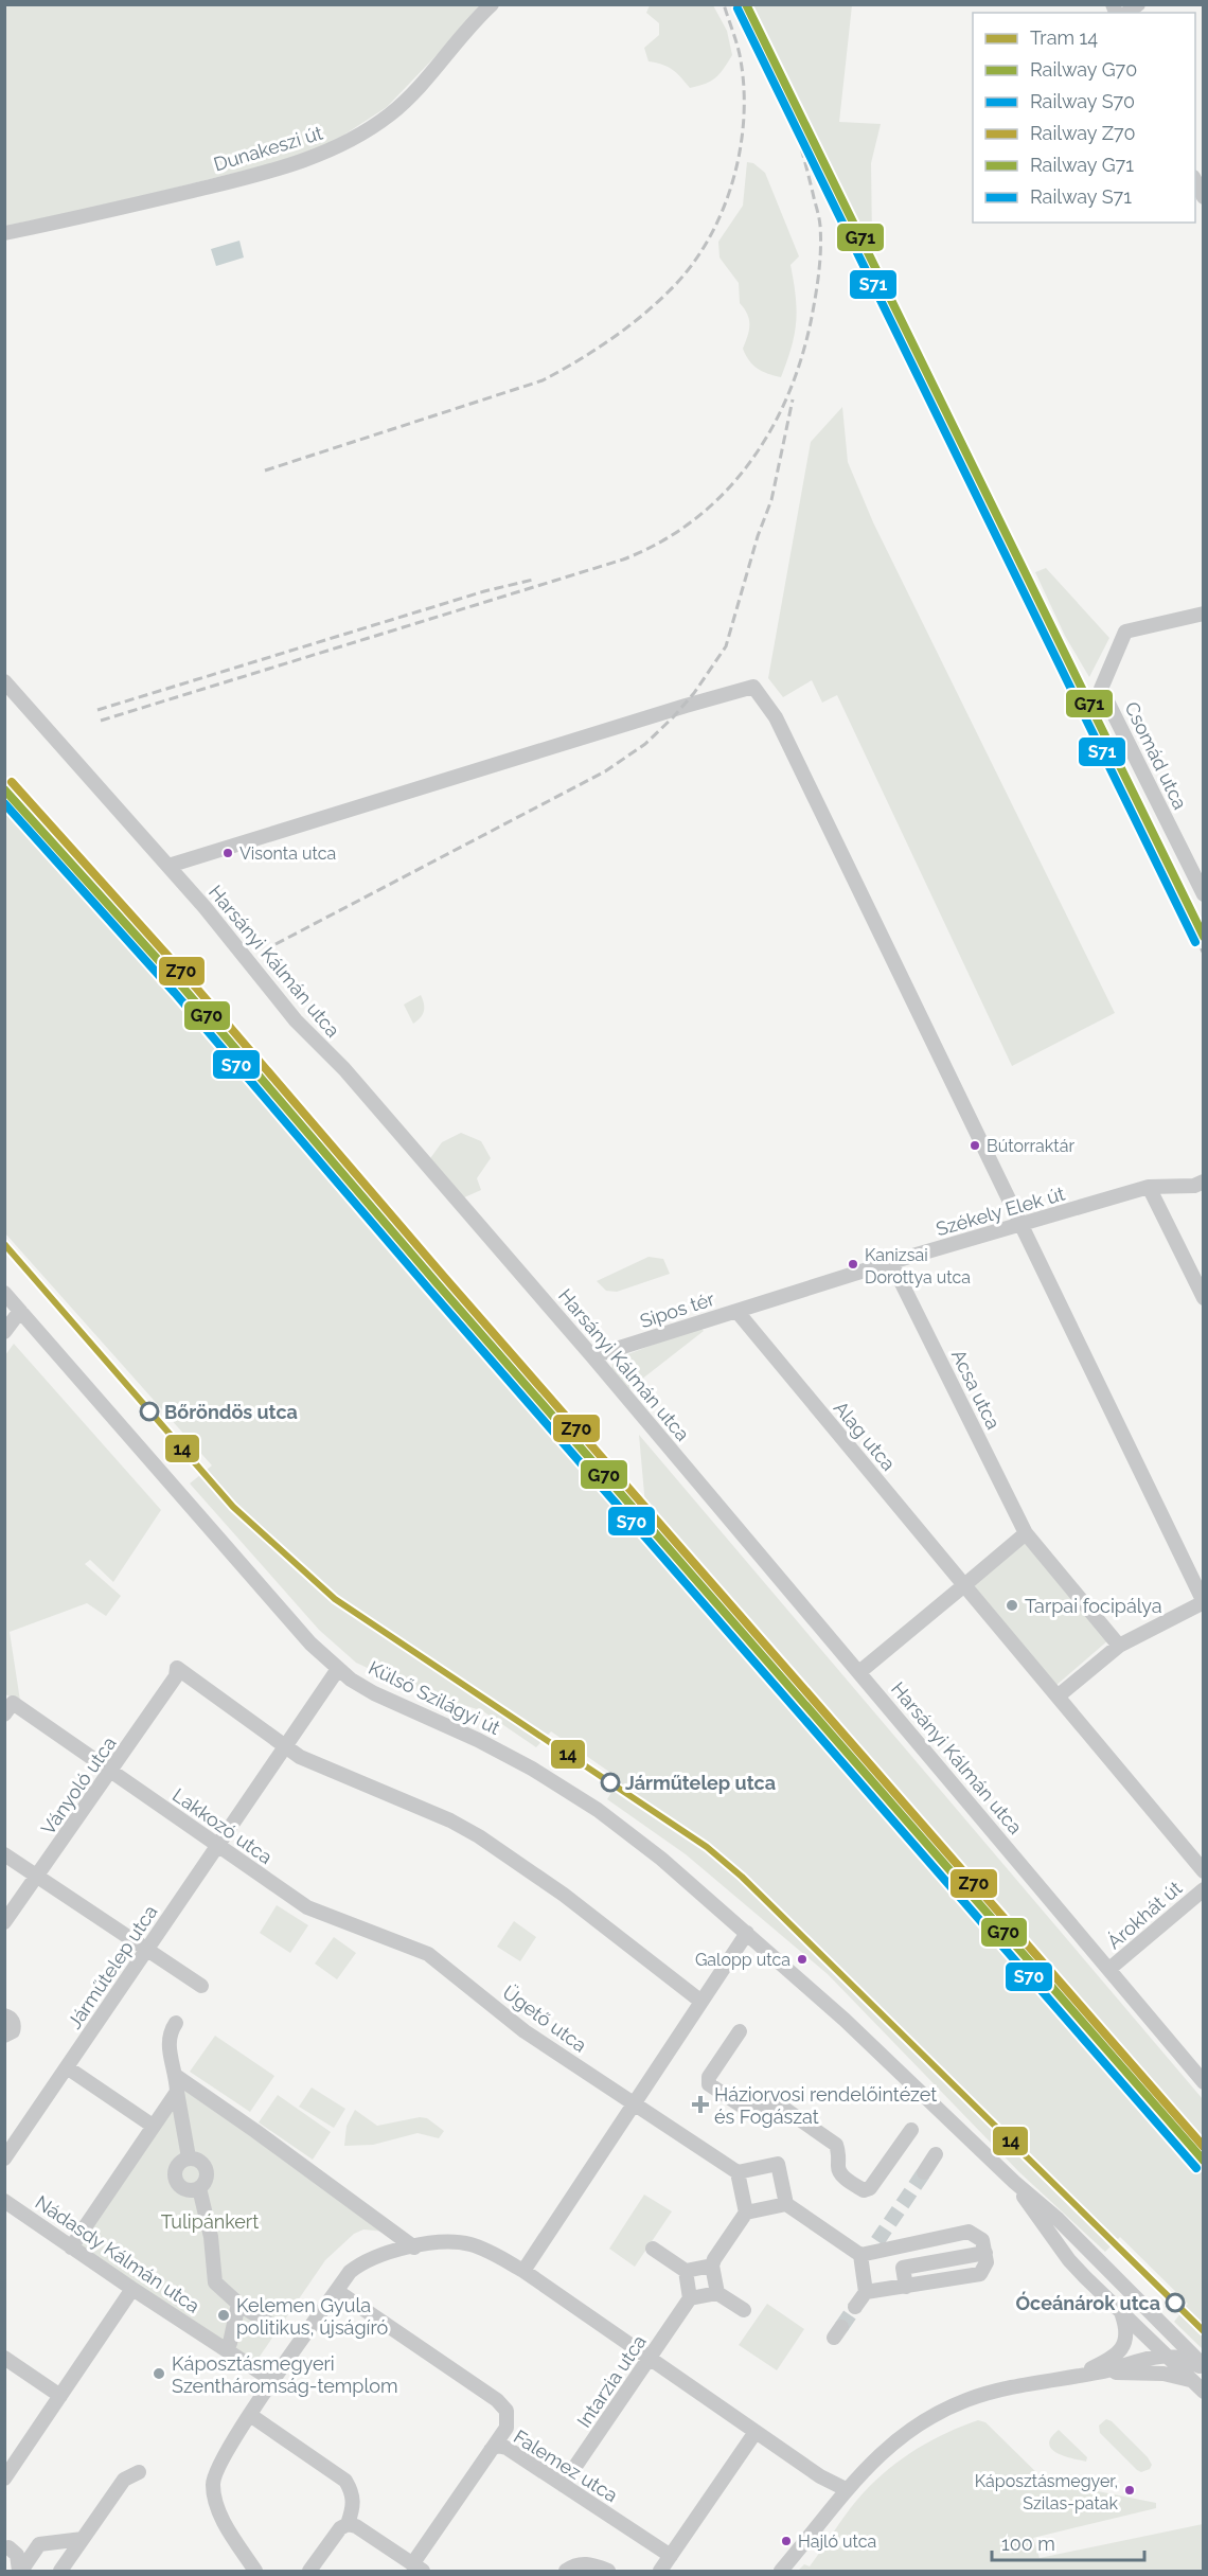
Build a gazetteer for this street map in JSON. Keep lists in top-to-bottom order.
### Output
{
  "streets": {
    "street": [
      "Dunakeszi út",
      "Csomád utca",
      "Harsányi Kálmán utca",
      "Székely Elek út",
      "Sipos tér",
      "Acsa utca",
      "Alag utca",
      "Külső Szilágyi út",
      "Ványoló utca",
      "Lakkozó utca",
      "Árokhát út",
      "Járműtelep utca",
      "Ügető utca",
      "Nádasdy Kálmán utca",
      "Intarzia utca",
      "Falemez utca"
    ]
  },
  "crossings": [
    ["Harsányi Kálmán utca", "Sipos tér"],
    ["Harsányi Kálmán utca", "Árokhát út"],
    ["Székely Elek út", "Sipos tér"],
    ["Székely Elek út", "Acsa utca"],
    ["Székely Elek út", "Alag utca"],
    ["Sipos tér", "Alag utca"],
    ["Külső Szilágyi út", "Járműtelep utca"],
    ["Ványoló utca", "Lakkozó utca"],
    ["Ványoló utca", "Járműtelep utca"],
    ["Lakkozó utca", "Járműtelep utca"],
    ["Lakkozó utca", "Ügető utca"],
    ["Intarzia utca", "Falemez utca"]
  ],
  "parks": ["Tulipánkert"],
  "places": {
    "other": [
      "Visonta utca",
      "Bútorraktár",
      "Kanizsai Dorottya utca",
      "Bőröndös utca",
      "Tarpai focipálya",
      "Járműtelep utca",
      "Galopp utca",
      "Óceánárok utca",
      "Kelemen Gyula politikus, újságíró",
      "Káposztásmegyeri Szentháromság-templom",
      "Káposztásmegyer, Szilas-patak",
      "Hajló utca"
    ],
    "health": ["Háziorvosi rendelőintézet és Fogászat"]
  },
  "lines": [
    "rail line G71",
    "rail line S71",
    "rail line Z70",
    "rail line G70",
    "rail line S70",
    "tram line 14"
  ],
  "legend": [
    "Tram 14",
    "Railway G70",
    "Railway S70",
    "Railway Z70",
    "Railway G71",
    "Railway S71"
  ],
  "scale_bar": "100 m"
}
